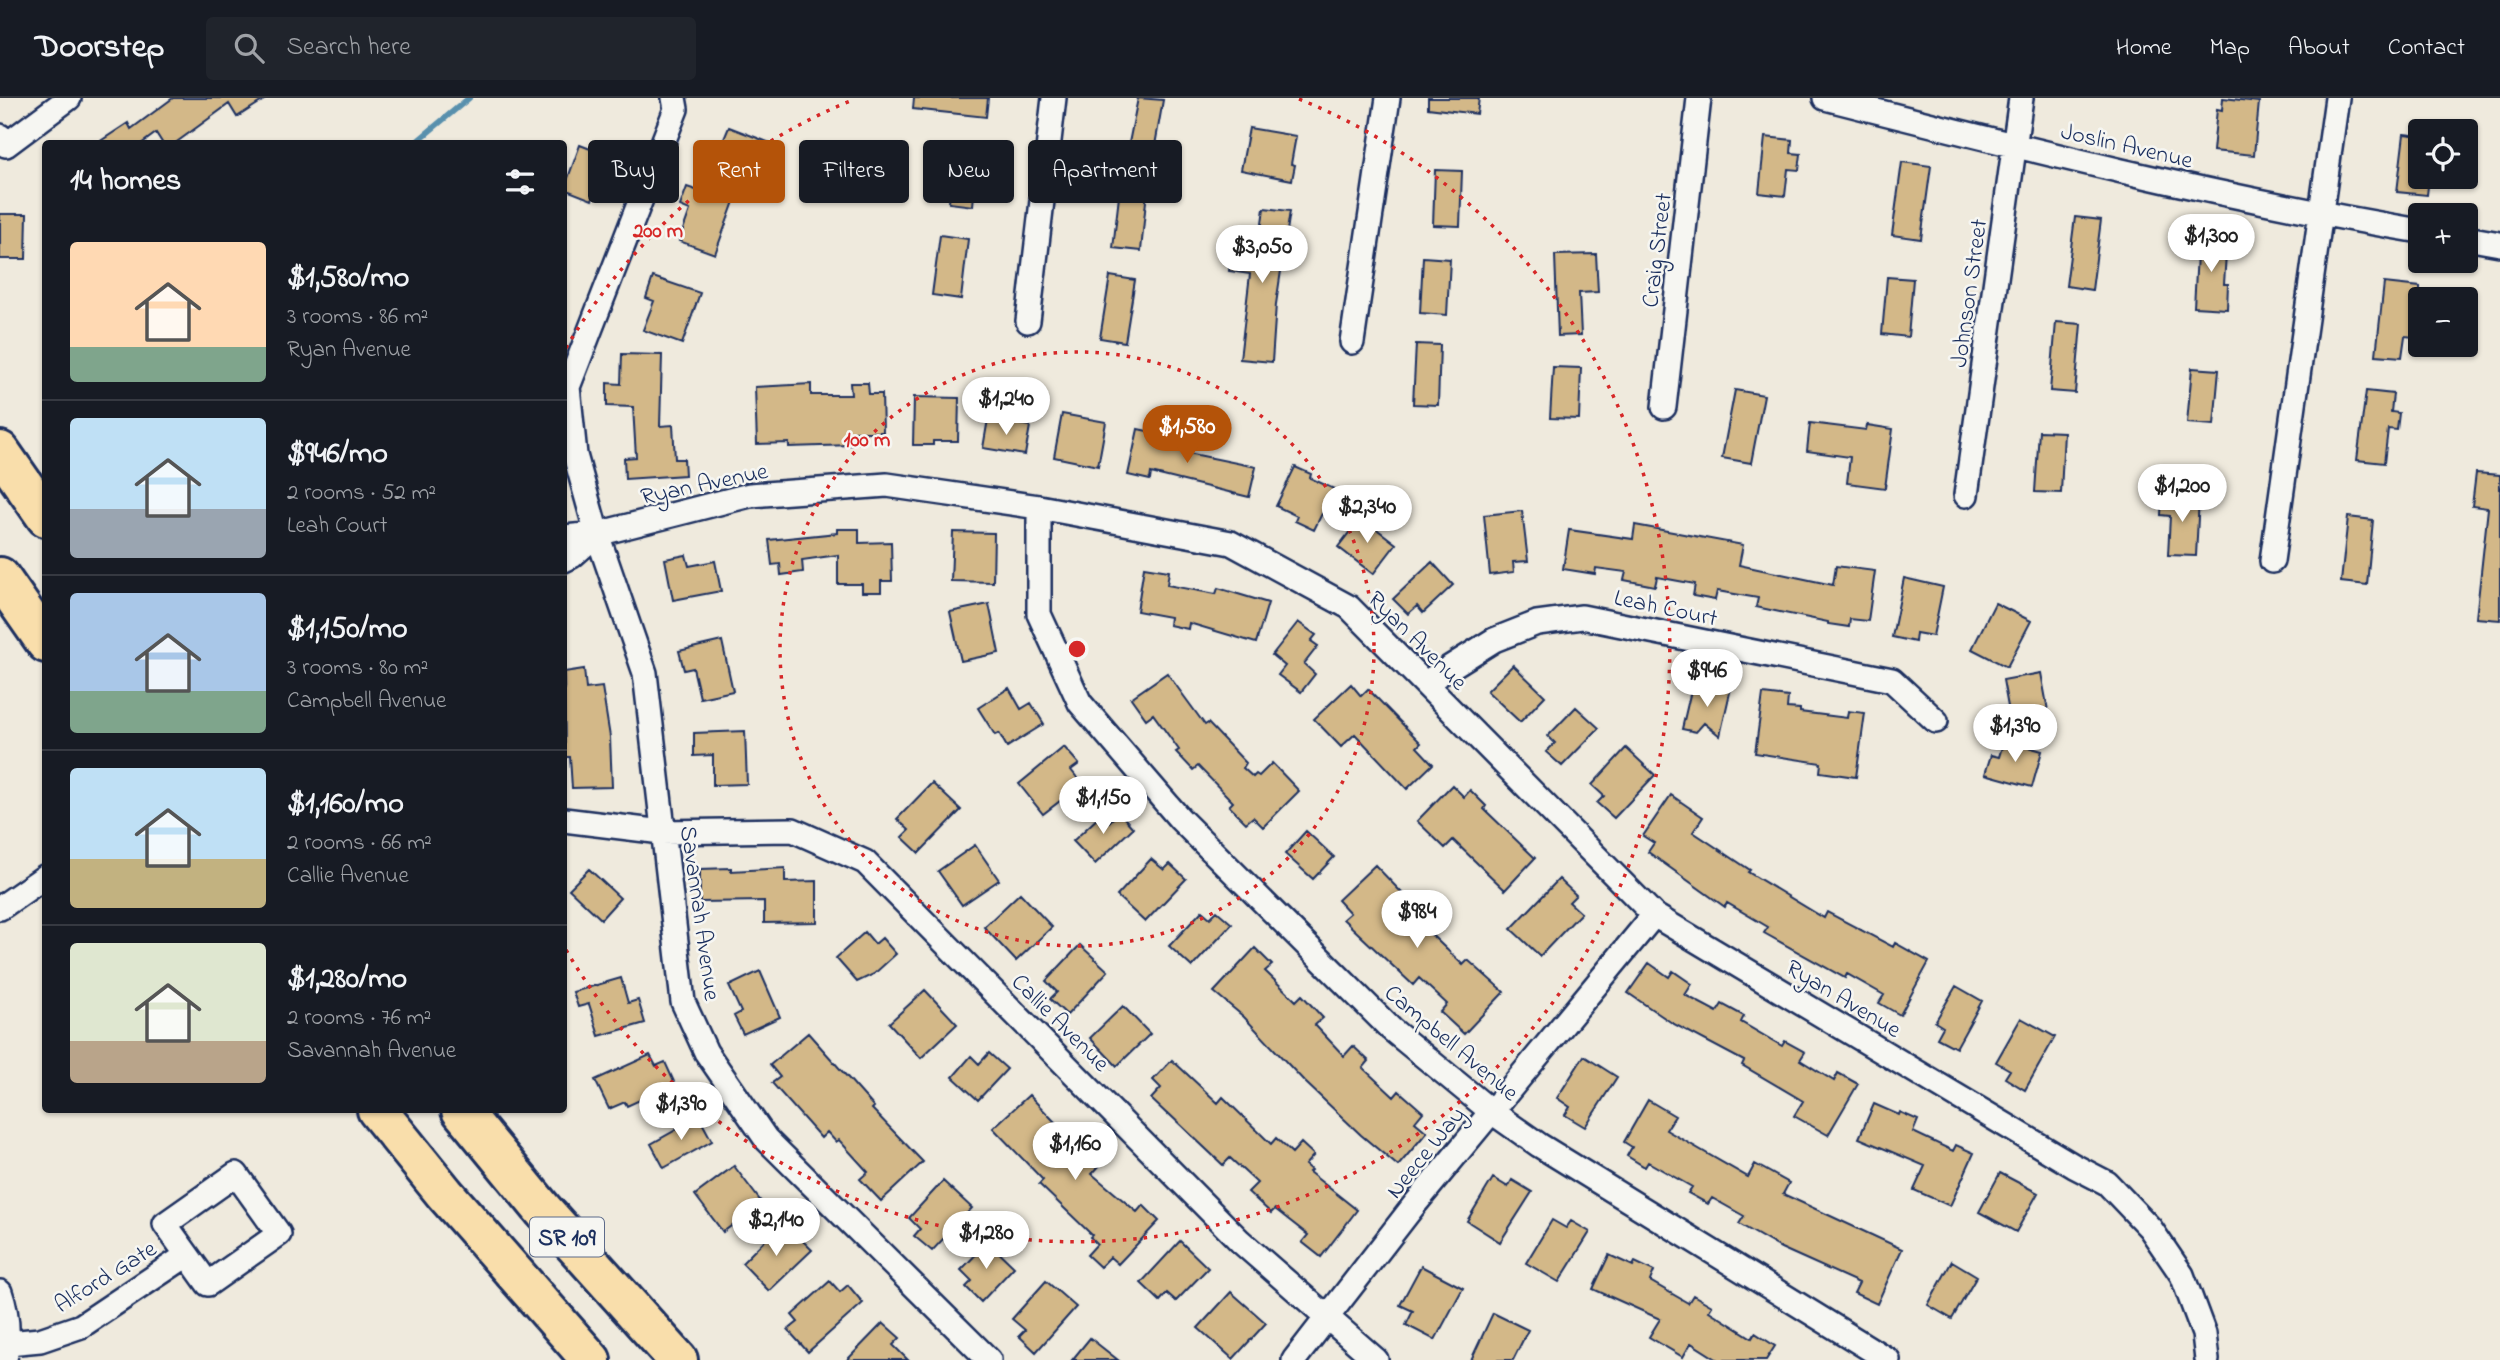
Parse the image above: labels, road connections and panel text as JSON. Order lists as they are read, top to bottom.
{
  "streets": {
    "highway": ["SR 109"],
    "street": [
      "Joslin Avenue",
      "Craig Street",
      "Johnson Street",
      "Ryan Avenue",
      "Leah Court",
      "Savannah Avenue",
      "Callie Avenue",
      "Campbell Avenue",
      "Neece Way",
      "Alford Gate"
    ]
  },
  "crossings": [
    ["Joslin Avenue", "Johnson Street"],
    ["Ryan Avenue", "Leah Court"],
    ["Ryan Avenue", "Savannah Avenue"],
    ["Ryan Avenue", "Campbell Avenue"],
    ["Ryan Avenue", "Neece Way"],
    ["Savannah Avenue", "Callie Avenue"],
    ["Callie Avenue", "Neece Way"],
    ["Campbell Avenue", "Neece Way"]
  ],
  "page": {
    "header": "Doorstep",
    "search": "Search here",
    "nav": [
      "Home",
      "Map",
      "About",
      "Contact"
    ],
    "map_buttons": ["+", "−"],
    "chip": [
      "Buy",
      "Rent",
      "Filters",
      "New",
      "Apartment"
    ],
    "heading": "14 homes",
    "price": [
      "$1,300",
      "$3,050",
      "$1,240",
      "$1,580",
      "$1,200",
      "$2,340",
      "$946",
      "$1,390",
      "$1,150",
      "$984",
      "$1,390",
      "$1,160",
      "$2,140",
      "$1,280"
    ],
    "list": [
      {
        "name": "$1,580/mo",
        "note": "3 rooms · 86 m² · Ryan Avenue"
      },
      {
        "name": "$946/mo",
        "note": "2 rooms · 52 m² · Leah Court"
      },
      {
        "name": "$1,150/mo",
        "note": "3 rooms · 80 m² · Campbell Avenue"
      },
      {
        "name": "$1,160/mo",
        "note": "2 rooms · 66 m² · Callie Avenue"
      },
      {
        "name": "$1,280/mo",
        "note": "2 rooms · 76 m² · Savannah Avenue"
      }
    ]
  },
  "rings": ["200 m", "100 m"]
}
